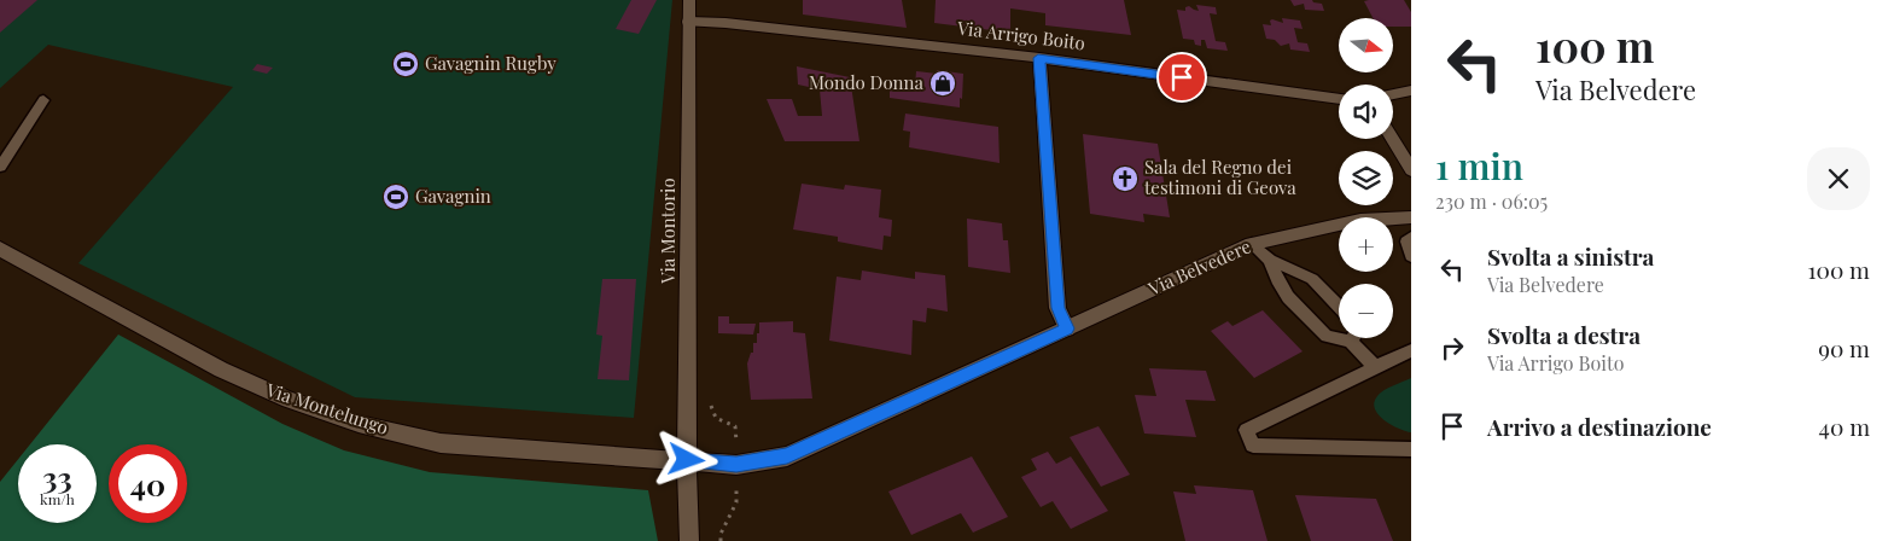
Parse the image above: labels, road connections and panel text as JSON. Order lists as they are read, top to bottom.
{
  "streets": {
    "street": [
      "Via Arrigo Boito",
      "Via Montorio",
      "Via Belvedere",
      "Via Montelungo"
    ]
  },
  "crossings": [
    ["Via Arrigo Boito", "Via Montorio"],
    ["Via Montorio", "Via Belvedere"],
    ["Via Montorio", "Via Montelungo"],
    ["Via Belvedere", "Via Montelungo"]
  ],
  "places": {
    "sports": ["Gavagnin Rugby", "Gavagnin"],
    "shop": ["Mondo Donna"],
    "church": ["Sala del Regno dei testimoni di Geova"]
  },
  "north": "right",
  "page": {
    "turn": ["100 m", "Via Belvedere"],
    "map_buttons": ["+", "−"],
    "heading": ["1 min", "230 m · 06:05"],
    "list": [
      {
        "name": "Svolta a sinistra",
        "note": "Via Belvedere",
        "value": "100 m"
      },
      {
        "name": "Svolta a destra",
        "note": "Via Arrigo Boito",
        "value": "90 m"
      },
      {
        "name": "Arrivo a destinazione",
        "value": "40 m"
      }
    ],
    "speed": "33 km/h",
    "limit": "40"
  }
}
